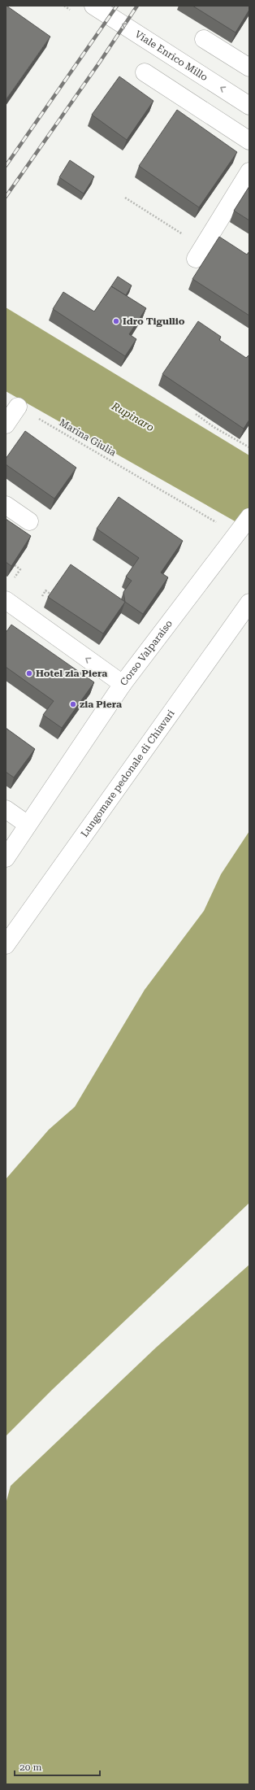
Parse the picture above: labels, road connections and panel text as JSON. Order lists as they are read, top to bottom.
{
  "streets": {
    "street": ["Viale Enrico Millo", "Corso Valparaiso", "Lungomare pedonale di Chiavari"],
    "path": ["Marina Giulia"]
  },
  "crossings": [
    ["Marina Giulia", "Corso Valparaiso"]
  ],
  "water": ["Rupinaro"],
  "places": ["Idro Tigullio", "Hotel zia Piera", "zia Piera"],
  "scale_bar": "20 m"
}
